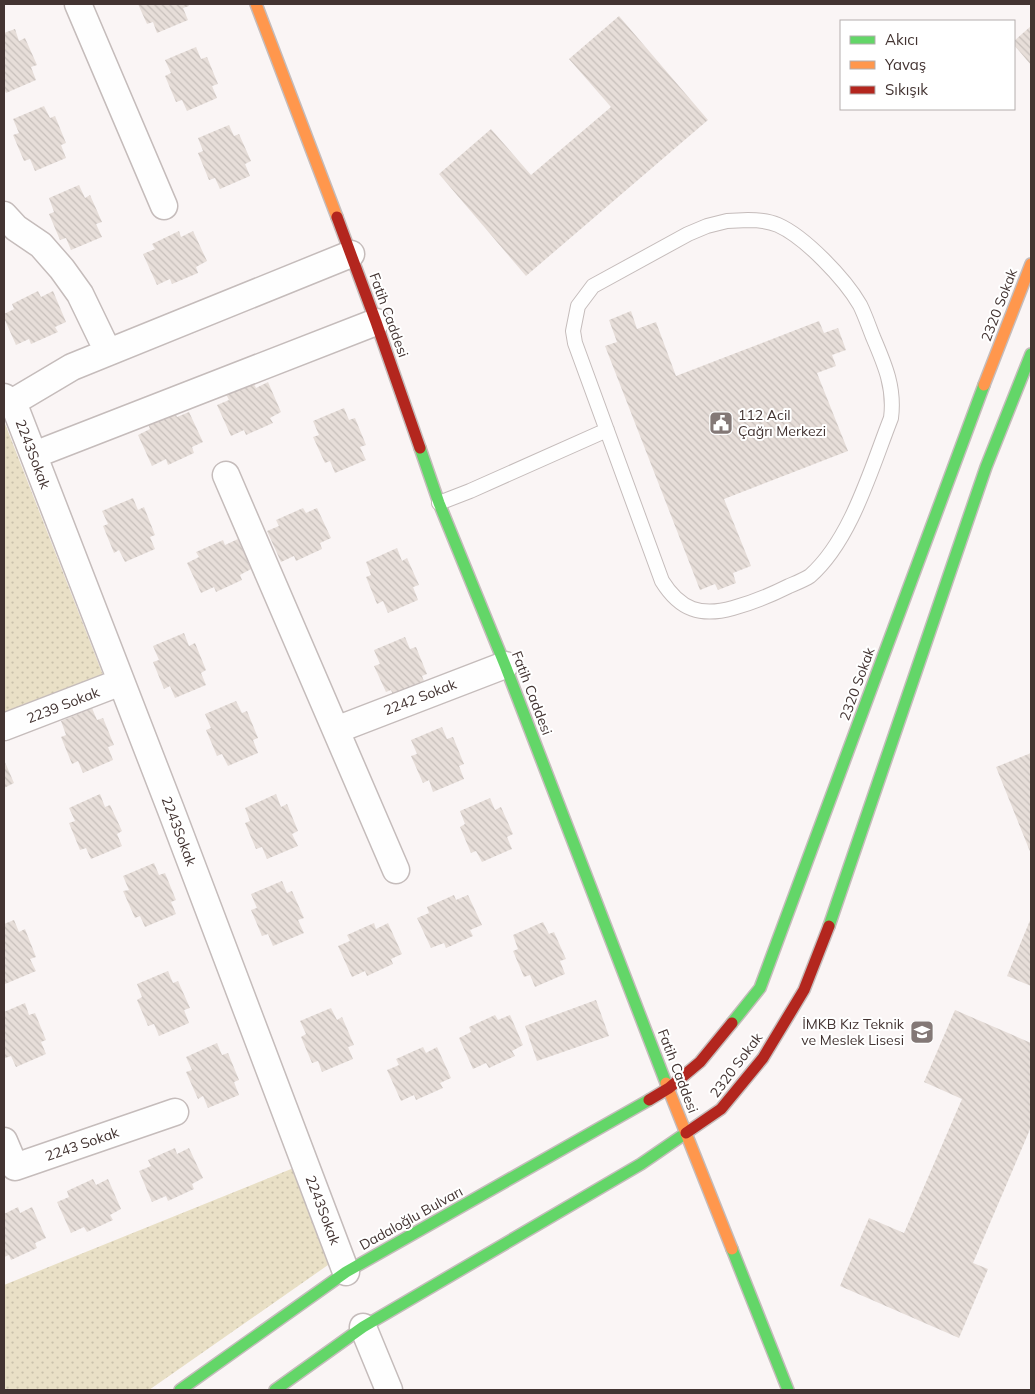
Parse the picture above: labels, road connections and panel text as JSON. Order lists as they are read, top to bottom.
{
  "streets": {
    "street": [
      "2320 Sokak",
      "Fatih Caddesi",
      "2243Sokak",
      "2242 Sokak",
      "2239 Sokak",
      "2243 Sokak",
      "Dadaloğlu Bulvarı"
    ]
  },
  "crossings": [
    ["2320 Sokak", "Fatih Caddesi"],
    ["2320 Sokak", "Dadaloğlu Bulvarı"],
    ["Fatih Caddesi", "2242 Sokak"],
    ["Fatih Caddesi", "Dadaloğlu Bulvarı"],
    ["2243Sokak", "2239 Sokak"],
    ["2243Sokak", "Dadaloğlu Bulvarı"]
  ],
  "places": {
    "public building": ["112 Acil Çağrı Merkezi"],
    "school or university": ["İMKB Kız Teknik ve Meslek Lisesi"]
  },
  "legend": ["Akıcı", "Yavaş", "Sıkışık"]
}
